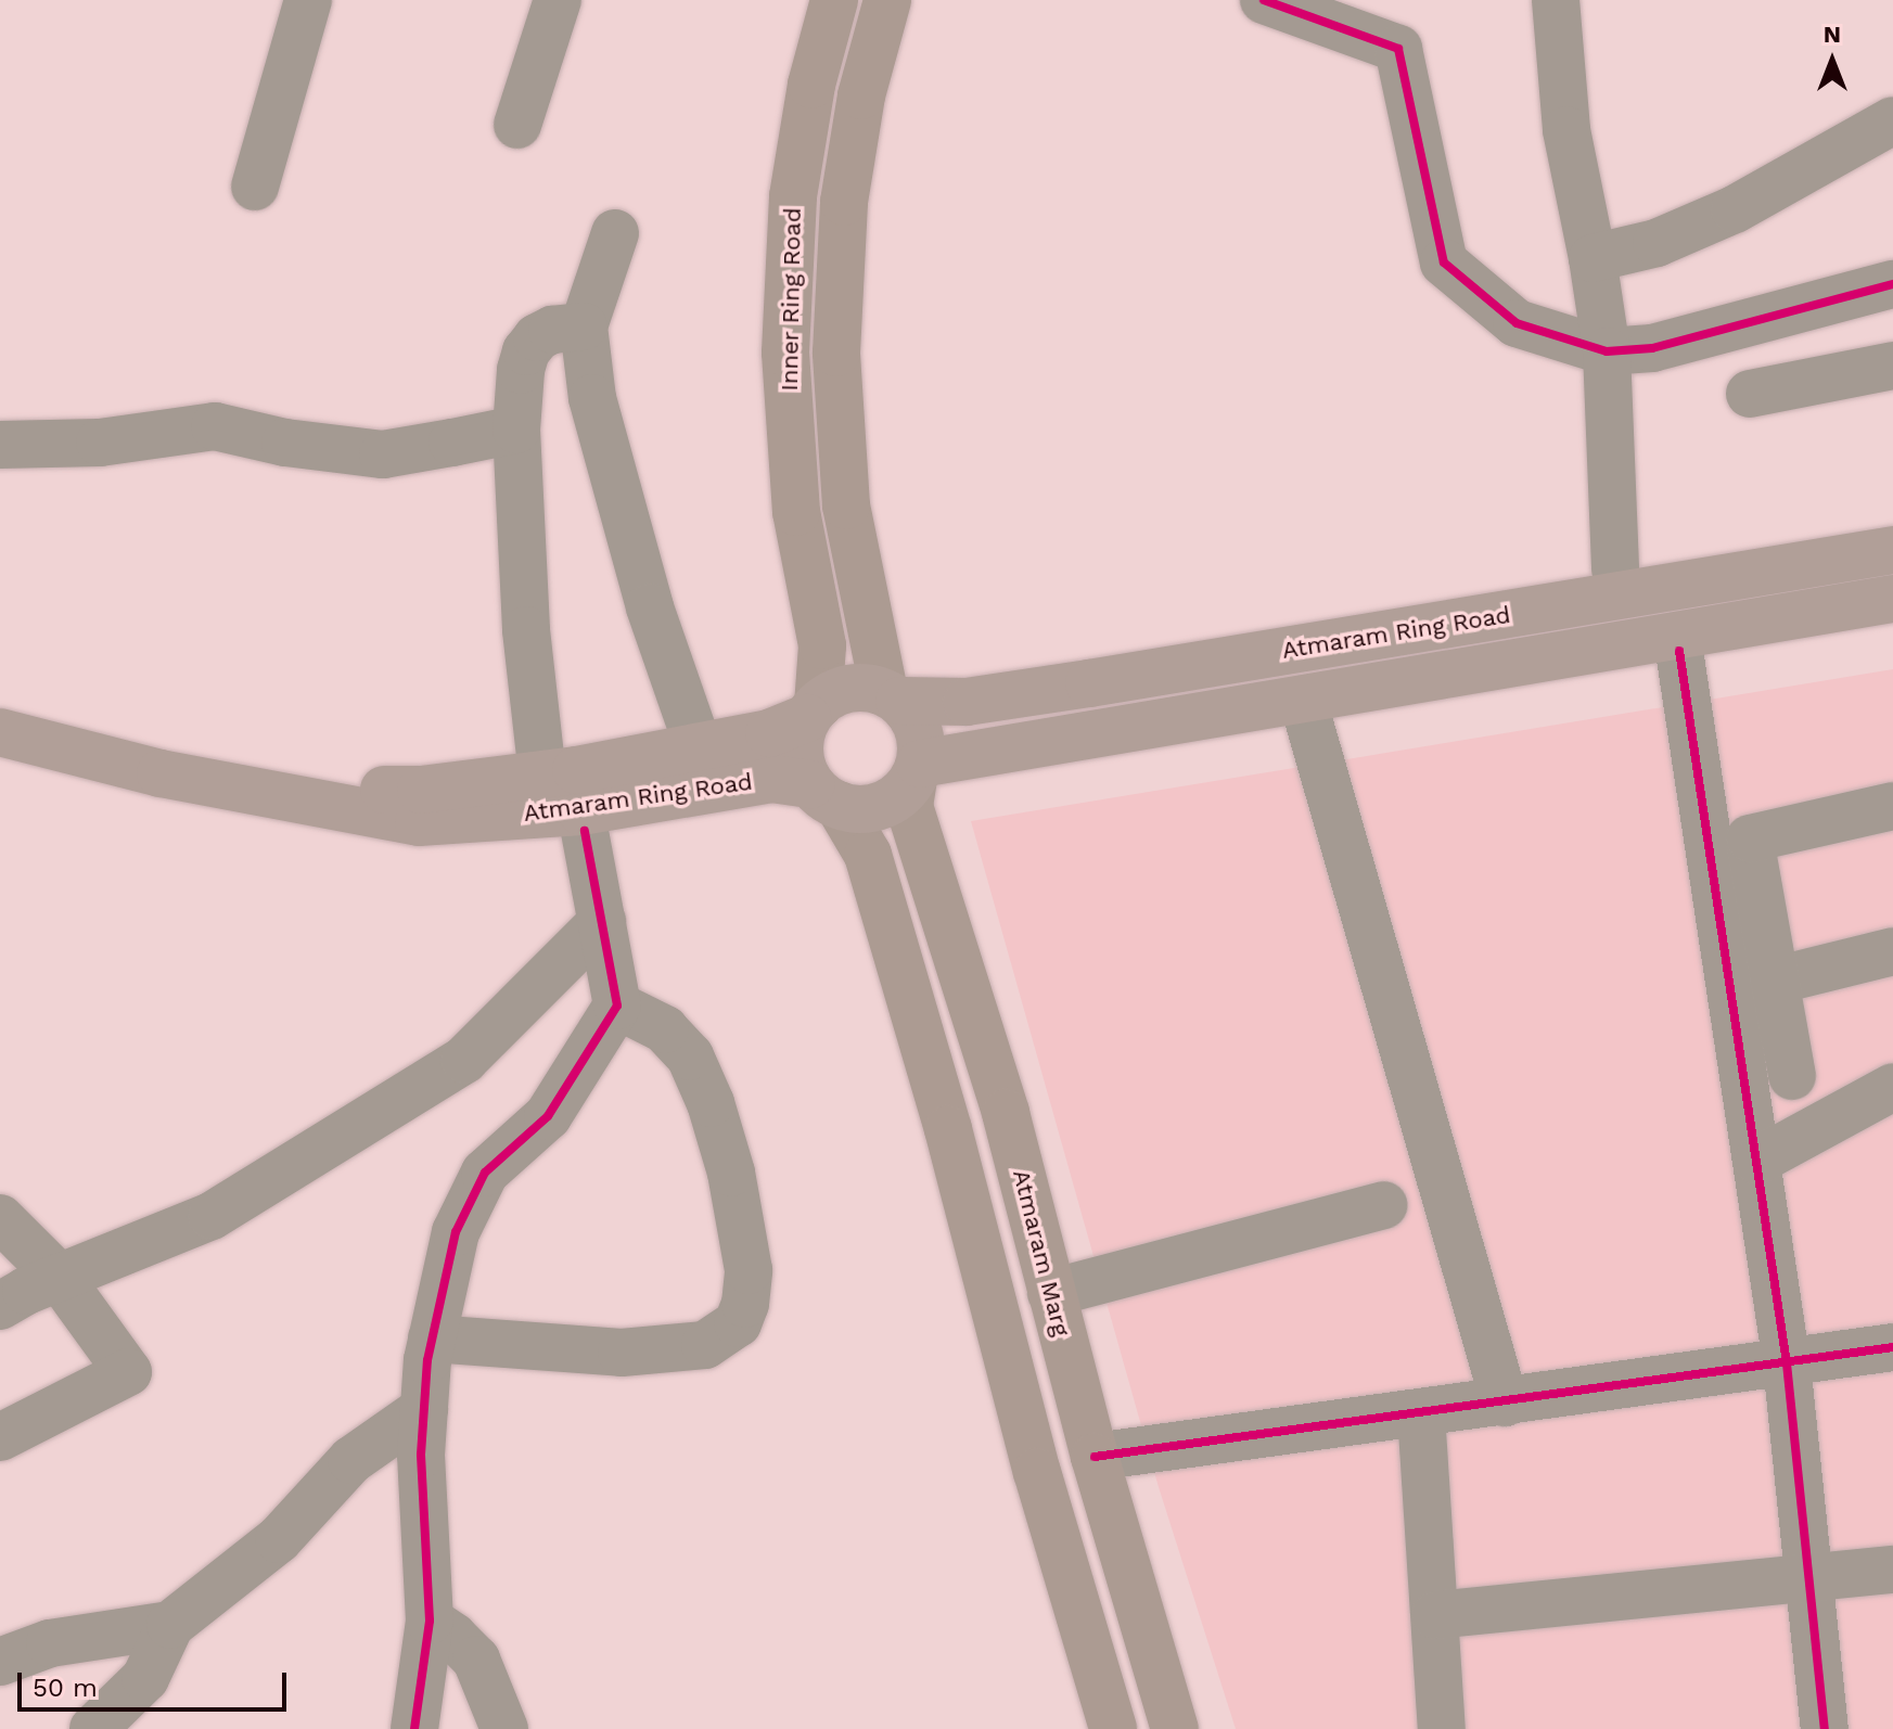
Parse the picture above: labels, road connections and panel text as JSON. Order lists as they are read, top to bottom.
{
  "streets": {
    "highway": ["Atmaram Ring Road"],
    "main road": ["Inner Ring Road", "Atmaram Marg"]
  },
  "crossings": [
    ["Inner Ring Road", "Atmaram Ring Road"],
    ["Inner Ring Road", "Atmaram Marg"],
    ["Atmaram Ring Road", "Atmaram Marg"]
  ],
  "scale_bar": "50 m",
  "north": "top"
}
